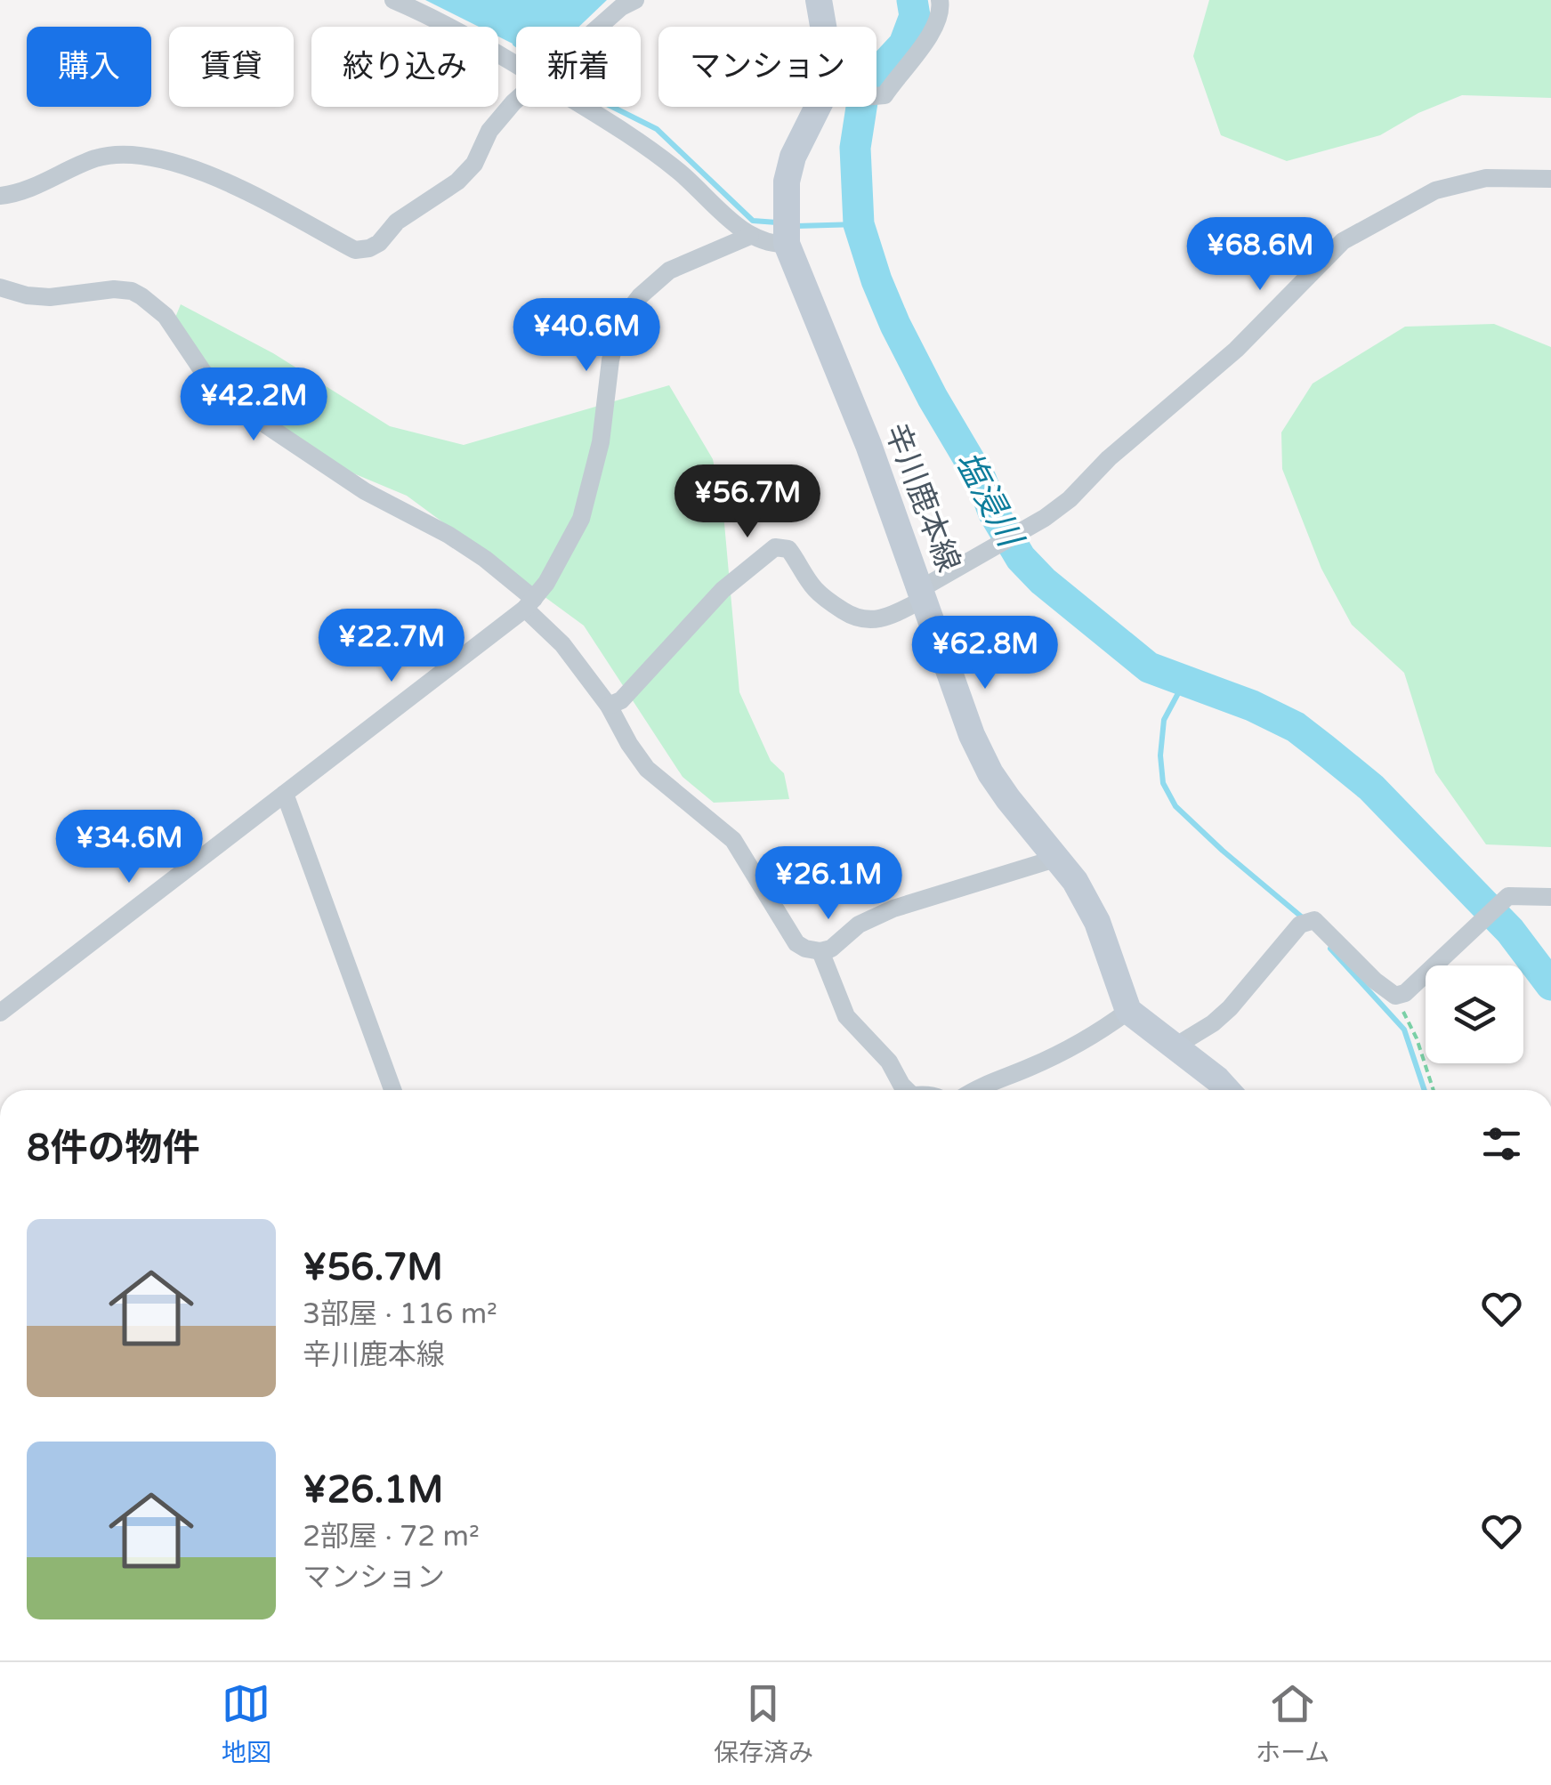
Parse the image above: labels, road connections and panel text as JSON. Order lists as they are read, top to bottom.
{
  "streets": {
    "main road": ["辛川鹿本線"]
  },
  "water": ["塩浸川"],
  "page": {
    "chip": [
      "購入",
      "賃貸",
      "絞り込み",
      "新着",
      "マンション"
    ],
    "price": [
      "¥68.6M",
      "¥40.6M",
      "¥42.2M",
      "¥56.7M",
      "¥22.7M",
      "¥62.8M",
      "¥34.6M",
      "¥26.1M"
    ],
    "heading": "8件の物件",
    "list": [
      {
        "name": "¥56.7M",
        "note": "3部屋 · 116 m² · 辛川鹿本線"
      },
      {
        "name": "¥26.1M",
        "note": "2部屋 · 72 m² · マンション"
      }
    ],
    "tabs": ["地図", "保存済み", "ホーム"]
  }
}
